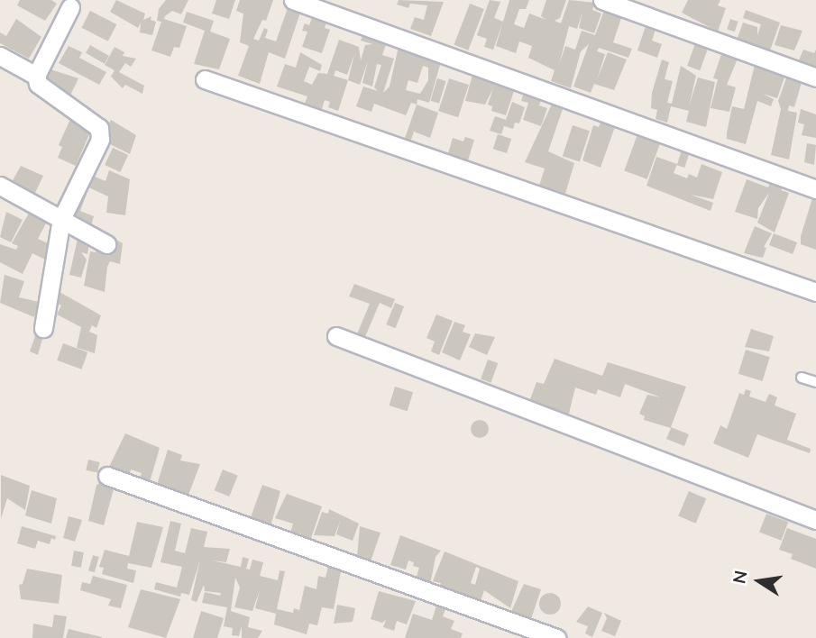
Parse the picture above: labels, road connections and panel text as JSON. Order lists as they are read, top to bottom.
{
  "north": "left"
}
